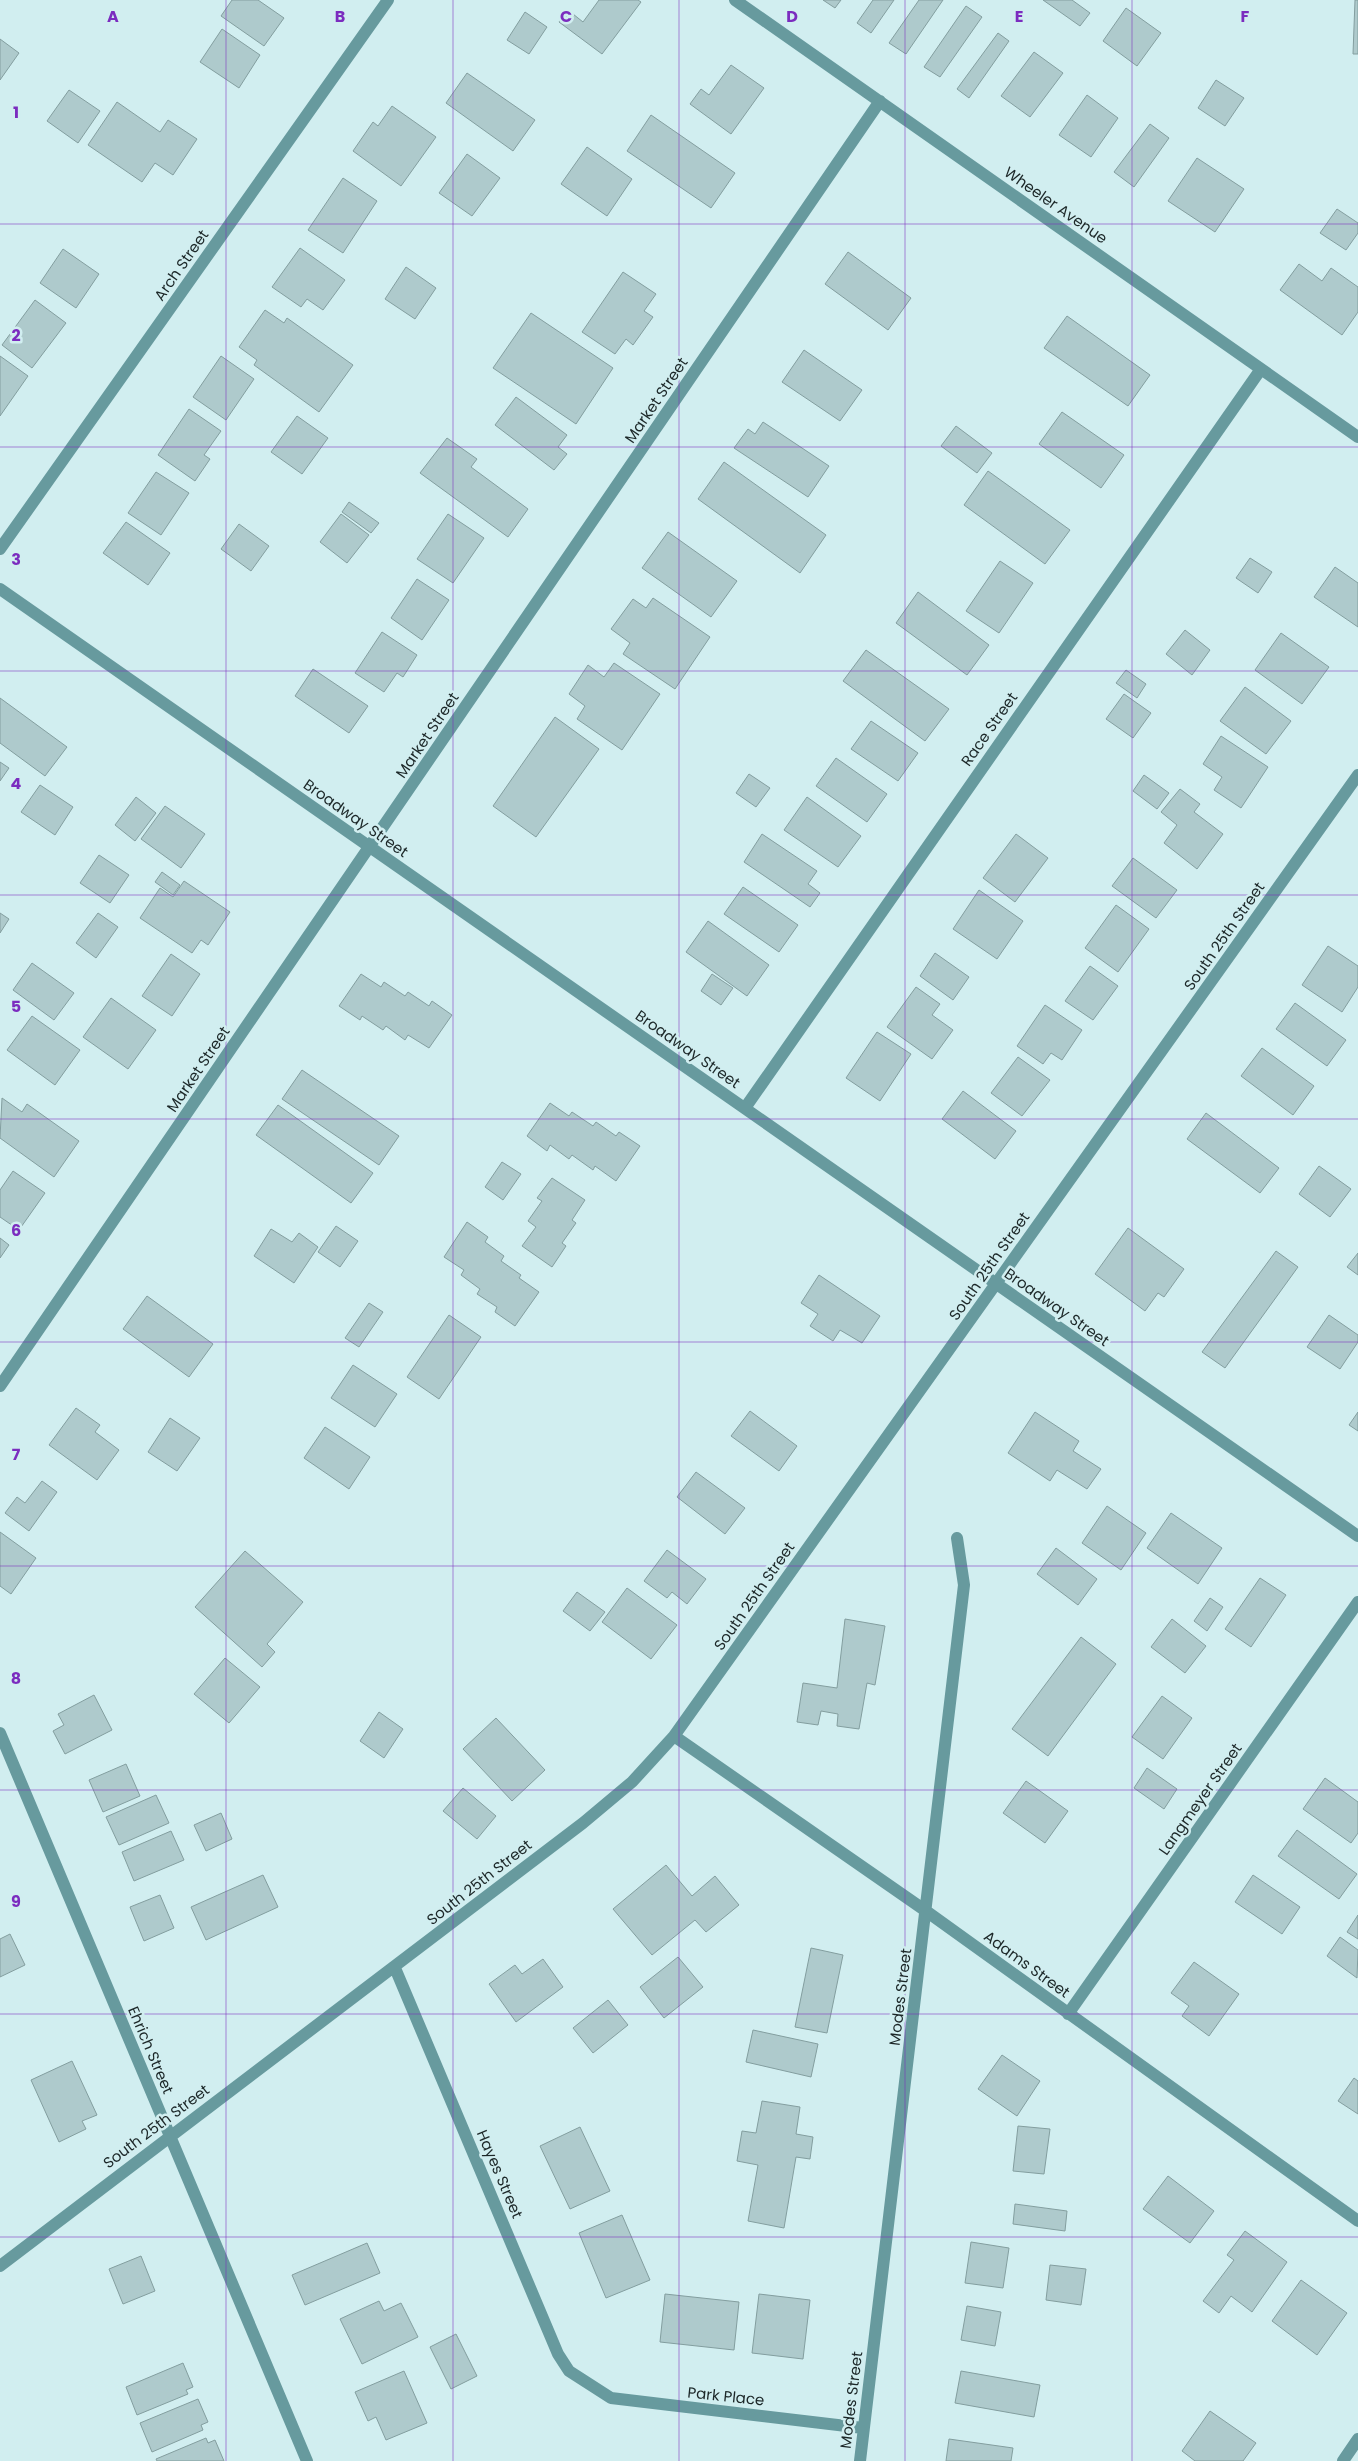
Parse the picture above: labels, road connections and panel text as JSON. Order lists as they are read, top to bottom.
{
  "streets": {
    "street": [
      "Wheeler Avenue",
      "Arch Street",
      "Market Street",
      "Race Street",
      "Broadway Street",
      "South 25th Street",
      "Langmeyer Street",
      "Adams Street",
      "Modes Street",
      "Ehrich Street",
      "Hayes Street",
      "Park Place"
    ]
  },
  "crossings": [
    ["Wheeler Avenue", "Market Street"],
    ["Wheeler Avenue", "Race Street"],
    ["Market Street", "Broadway Street"],
    ["Race Street", "Broadway Street"],
    ["Broadway Street", "South 25th Street"],
    ["South 25th Street", "Adams Street"],
    ["South 25th Street", "Ehrich Street"],
    ["South 25th Street", "Hayes Street"],
    ["Langmeyer Street", "Adams Street"],
    ["Adams Street", "Modes Street"],
    ["Modes Street", "Park Place"],
    ["Hayes Street", "Park Place"]
  ],
  "grid": {
    "columns": [
      "A",
      "B",
      "C",
      "D",
      "E",
      "F"
    ],
    "rows": [
      "1",
      "2",
      "3",
      "4",
      "5",
      "6",
      "7",
      "8",
      "9"
    ]
  }
}
